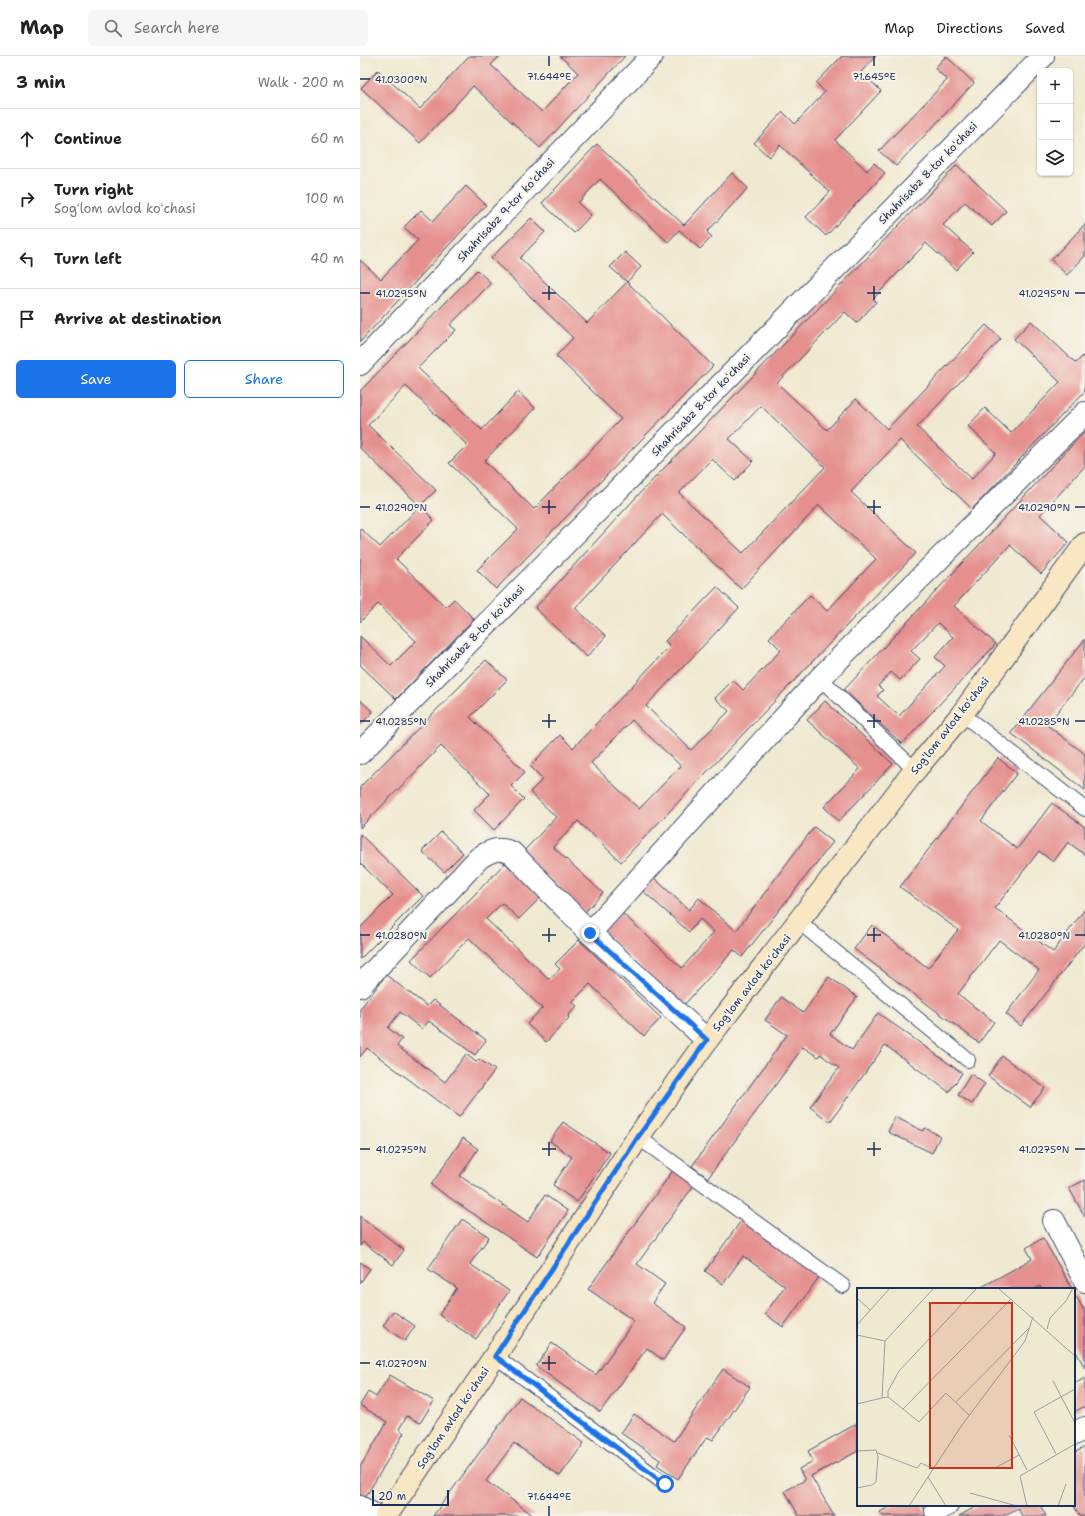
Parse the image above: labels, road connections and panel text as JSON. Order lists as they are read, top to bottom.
{
  "streets": {
    "street": ["Shahrisabz 8-tor koʻchasi", "Shahrisabz 9-tor koʻchasi", "Sogʻlom avlod koʻchasi"]
  },
  "scale_bar": "20 m",
  "page": {
    "header": "Map",
    "search": "Search here",
    "nav": ["Map", "Directions", "Saved"],
    "heading": ["3 min", "Walk · 200 m"],
    "map_buttons": ["+", "−"],
    "list": [
      ["Continue", "60 m"],
      ["Turn right", "Sogʻlom avlod koʻchasi", "100 m"],
      ["Turn left", "40 m"],
      "Arrive at destination"
    ],
    "buttons": ["Save", "Share"],
    "scale": "20 m"
  },
  "coordinates": [
    "71.644°E",
    "71.645°E",
    "41.0300°N",
    "41.0295°N",
    "41.0290°N",
    "41.0285°N",
    "41.0280°N",
    "41.0275°N",
    "41.0270°N"
  ]
}
